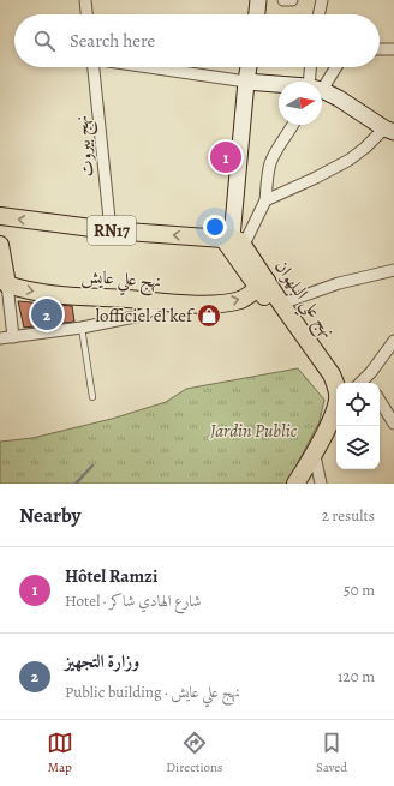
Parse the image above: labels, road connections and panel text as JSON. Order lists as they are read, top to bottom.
{
  "streets": {
    "main road": ["RN17", "نهج علي عايش", "نهج علي البلهوان"],
    "street": ["نهج بيروت"]
  },
  "crossings": [
    ["نهج بيروت", "RN17"],
    ["RN17", "نهج علي البلهوان"],
    ["نهج علي عايش", "نهج علي البلهوان"]
  ],
  "parks": ["Jardin Public"],
  "places": {
    "shop": ["lofficiel el kef"]
  },
  "north": "right",
  "page": {
    "search": "Search here",
    "pins": ["1", "2"],
    "heading": ["Nearby", "2 results"],
    "list": [
      {
        "mark": "1",
        "name": "Hôtel Ramzi",
        "note": "Hotel · شارع الهادي شاكر",
        "value": "50 m"
      },
      {
        "mark": "2",
        "name": "وزارة التجهيز",
        "note": "Public building · نهج علي عايش",
        "value": "120 m"
      }
    ],
    "nav": ["Map", "Directions", "Saved"]
  }
}
